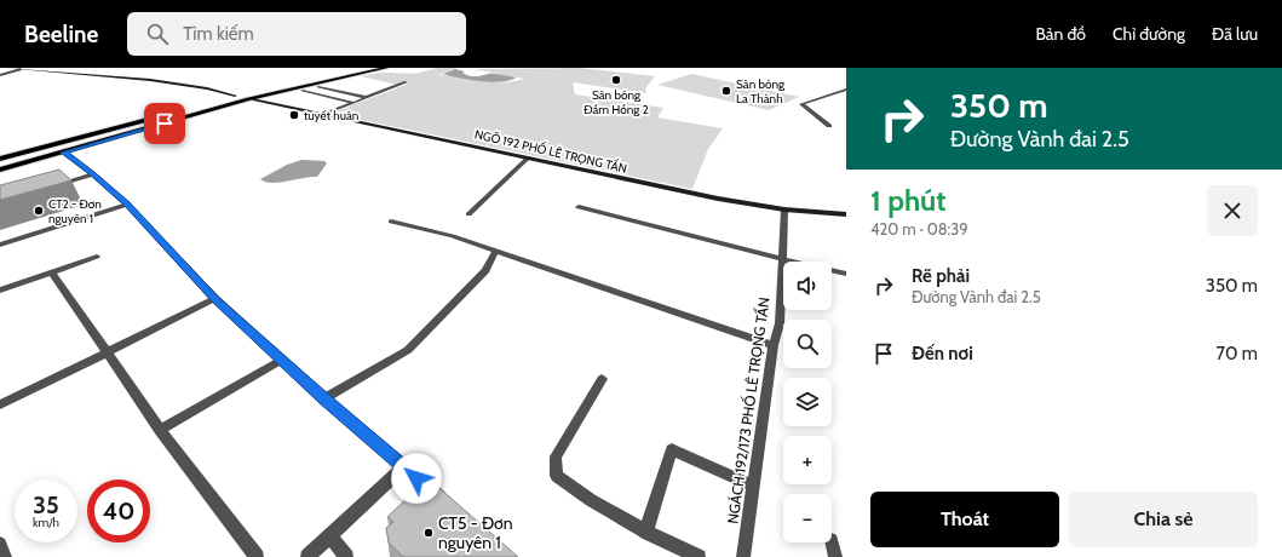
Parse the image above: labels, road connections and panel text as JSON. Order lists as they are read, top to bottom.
{
  "streets": {
    "street": ["NGÕ 192 PHỐ LÊ TRỌNG TẤN", "NGÁCH 192/173 PHỐ LÊ TRỌNG TẤN"]
  },
  "crossings": [
    ["NGÕ 192 PHỐ LÊ TRỌNG TẤN", "NGÁCH 192/173 PHỐ LÊ TRỌNG TẤN"]
  ],
  "places": [
    "Sân bóng Đầm Hồng 2",
    "Sân bóng La Thành",
    "tuyết huân",
    "CT2 - Đơn nguyên 1",
    "CT5 - Đơn nguyên 1"
  ],
  "page": {
    "header": "Beeline",
    "search": "Tìm kiếm",
    "nav": ["Bản đồ", "Chỉ đường", "Đã lưu"],
    "turn": ["350 m", "Đường Vành đai 2.5"],
    "heading": ["1 phút", "420 m · 08:39"],
    "list": [
      {
        "name": "Rẽ phải",
        "note": "Đường Vành đai 2.5",
        "value": "350 m"
      },
      {
        "name": "Đến nơi",
        "value": "70 m"
      }
    ],
    "map_buttons": ["+", "−"],
    "speed": "35 km/h",
    "limit": "40",
    "buttons": ["Thoát", "Chia sẻ"]
  }
}
